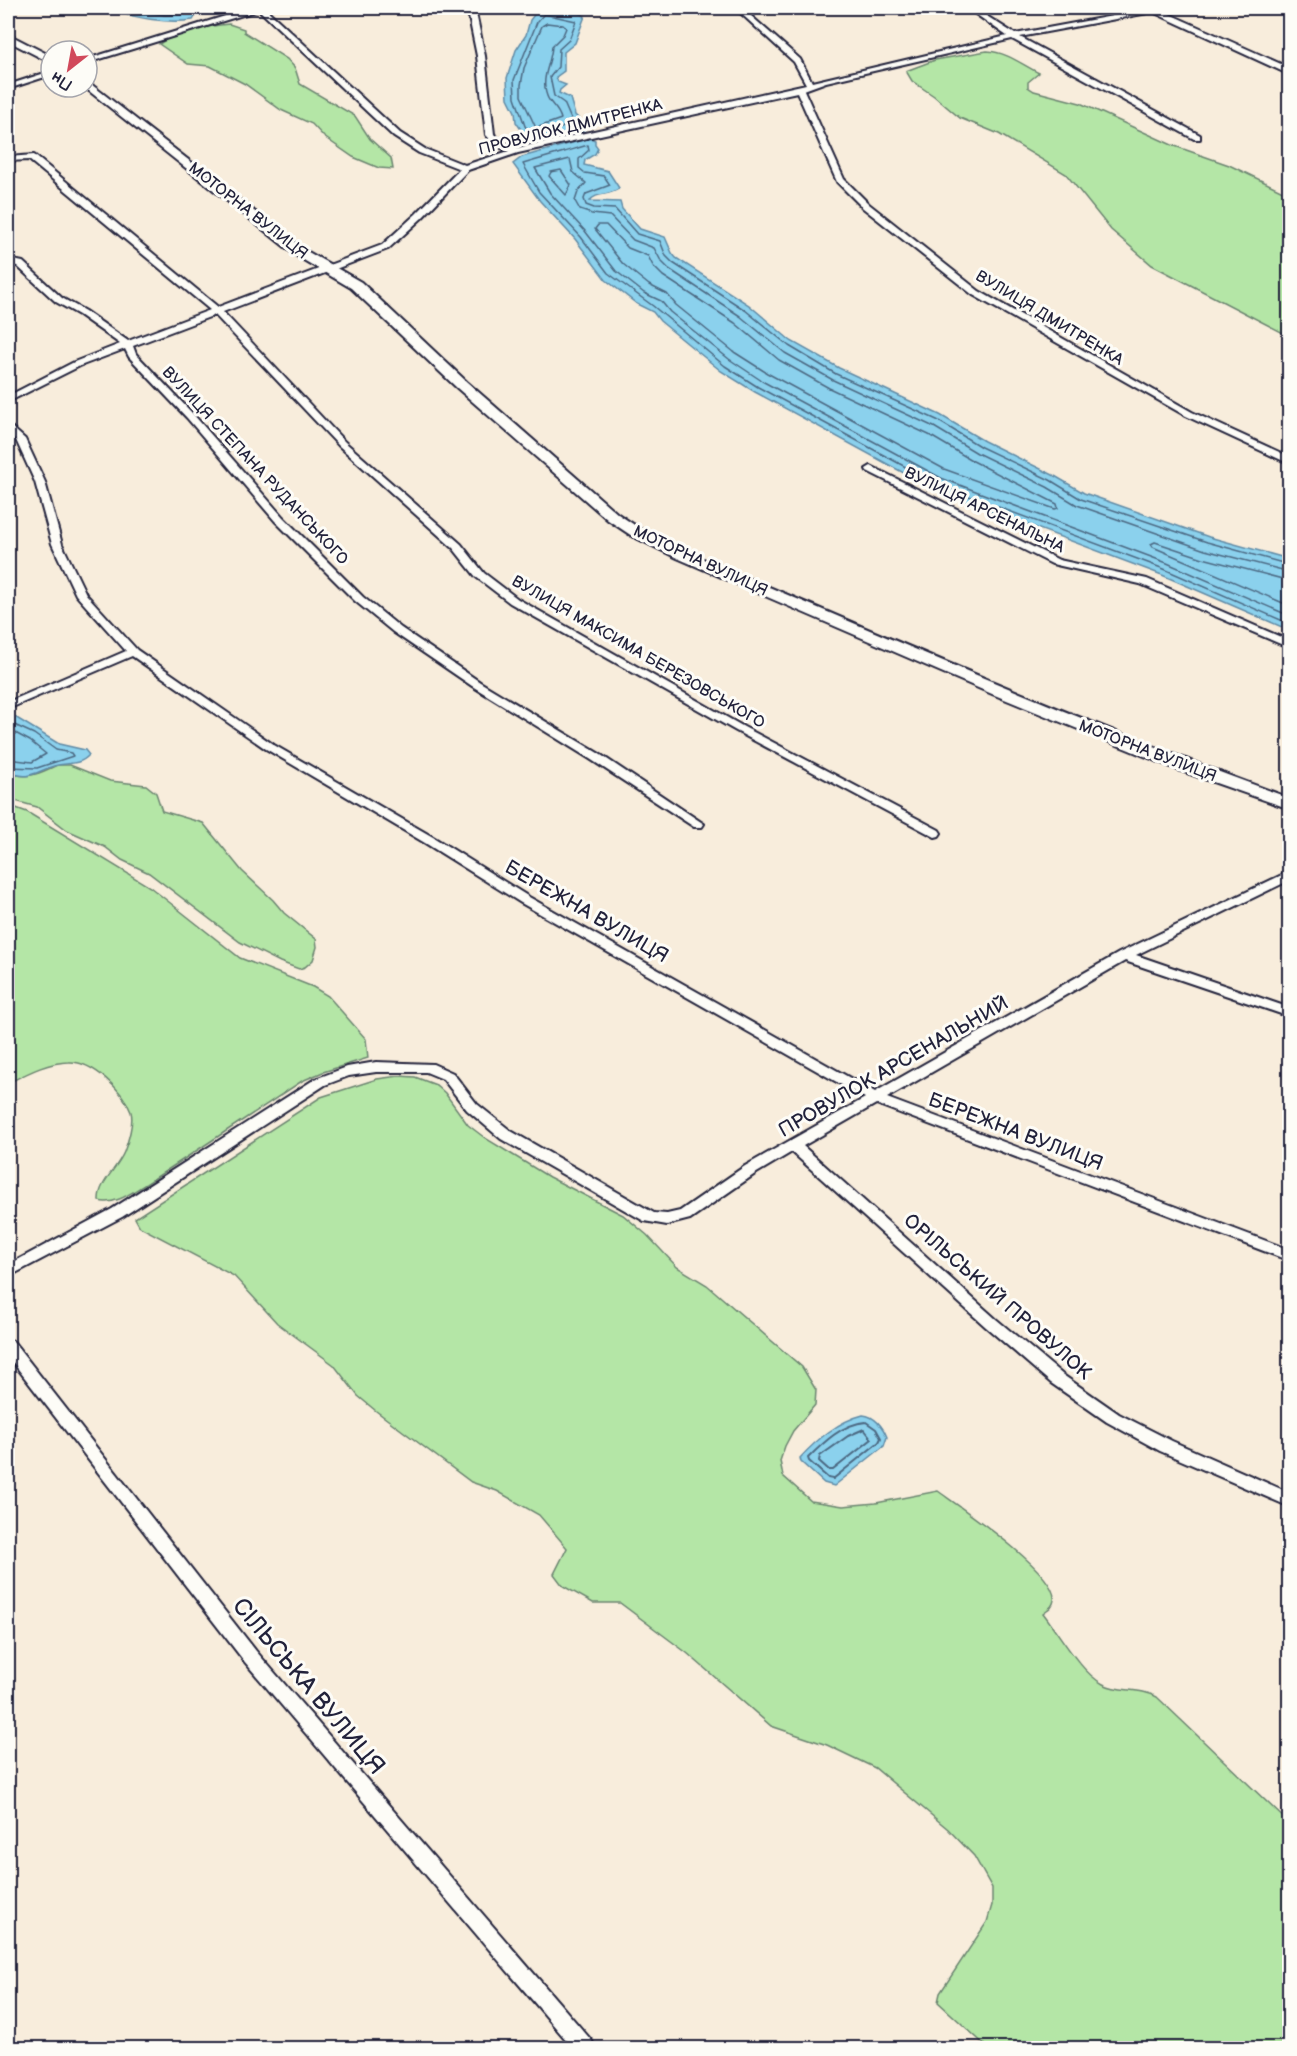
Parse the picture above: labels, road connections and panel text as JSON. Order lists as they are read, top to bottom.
{
  "streets": {
    "street": [
      "ПРОВУЛОК ДМИТРЕНКА",
      "МОТОРНА ВУЛИЦЯ",
      "ВУЛИЦЯ ДМИТРЕНКА",
      "ВУЛИЦЯ СТЕПАНА РУДАНСЬКОГО",
      "ВУЛИЦЯ АРСЕНАЛЬНА",
      "ВУЛИЦЯ МАКСИМА БЕРЕЗОВСЬКОГО",
      "БЕРЕЖНА ВУЛИЦЯ",
      "ПРОВУЛОК АРСЕНАЛЬНИЙ",
      "ОРІЛЬСЬКИЙ ПРОВУЛОК",
      "СІЛЬСЬКА ВУЛИЦЯ"
    ]
  },
  "crossings": [
    ["ПРОВУЛОК ДМИТРЕНКА", "МОТОРНА ВУЛИЦЯ"],
    ["ПРОВУЛОК ДМИТРЕНКА", "ВУЛИЦЯ ДМИТРЕНКА"],
    ["ПРОВУЛОК ДМИТРЕНКА", "ВУЛИЦЯ СТЕПАНА РУДАНСЬКОГО"],
    ["ПРОВУЛОК ДМИТРЕНКА", "ВУЛИЦЯ МАКСИМА БЕРЕЗОВСЬКОГО"],
    ["БЕРЕЖНА ВУЛИЦЯ", "ПРОВУЛОК АРСЕНАЛЬНИЙ"],
    ["ПРОВУЛОК АРСЕНАЛЬНИЙ", "ОРІЛЬСЬКИЙ ПРОВУЛОК"]
  ],
  "north": "bottom left"
}
